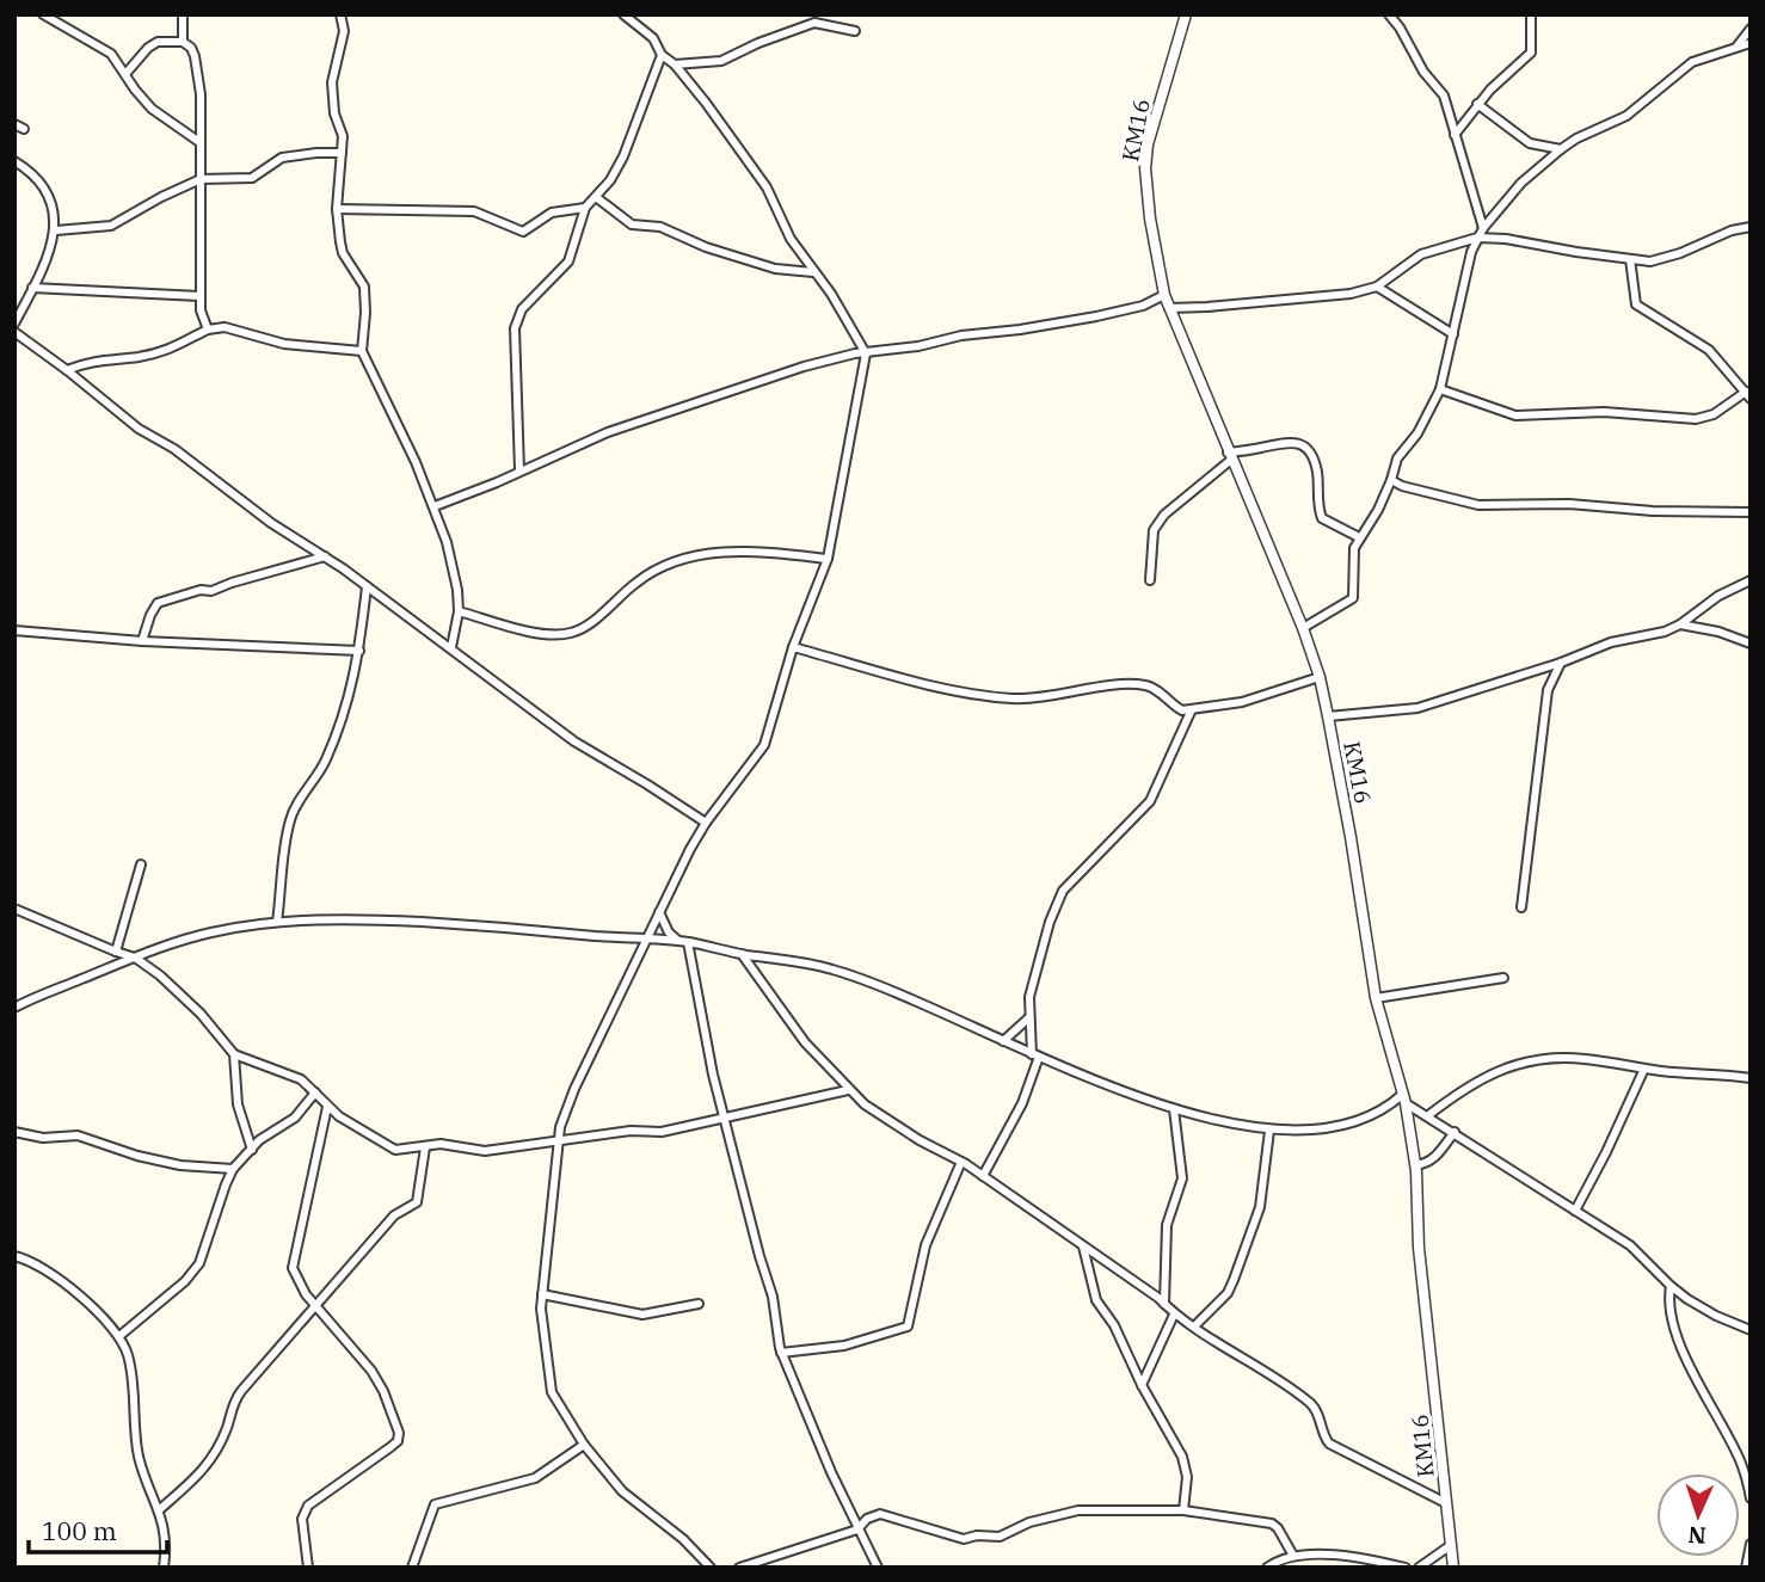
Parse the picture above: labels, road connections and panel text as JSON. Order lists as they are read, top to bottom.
{
  "streets": {
    "street": ["KM16"]
  },
  "scale_bar": "100 m",
  "north": "bottom"
}
